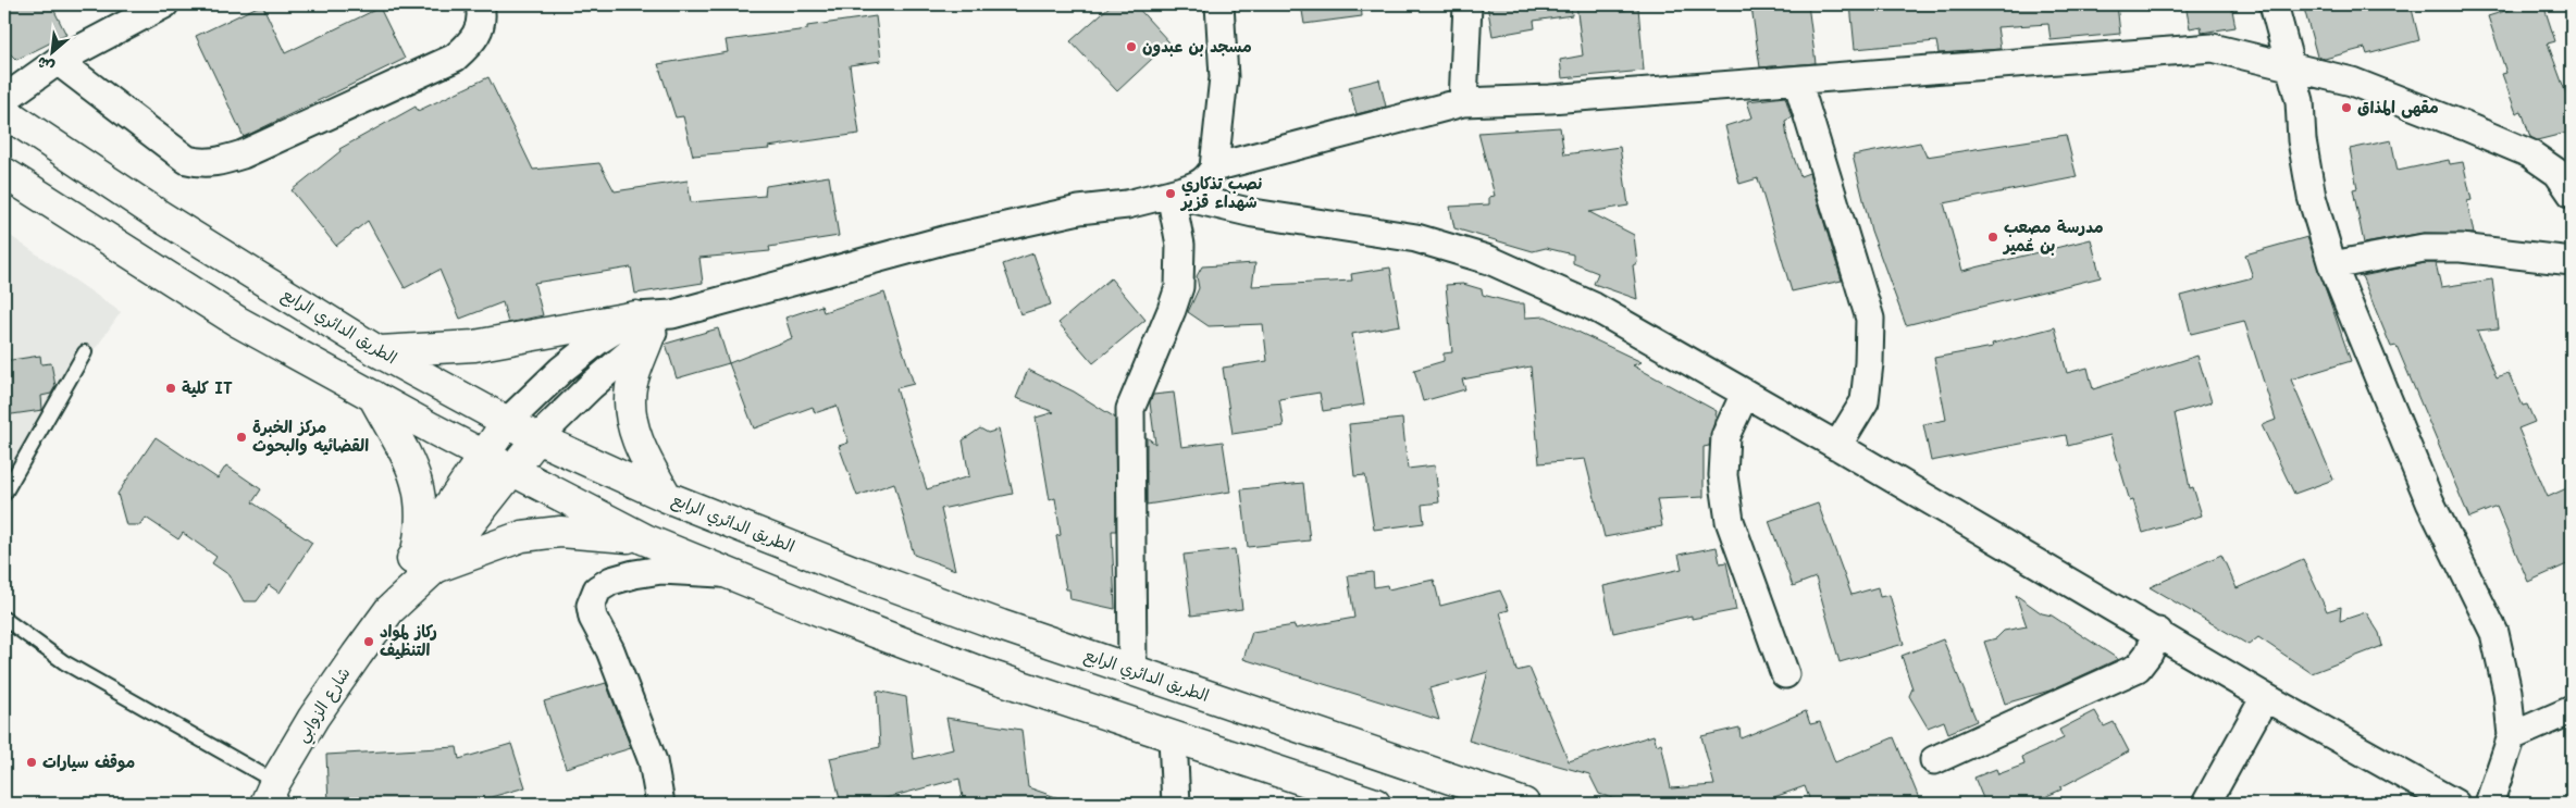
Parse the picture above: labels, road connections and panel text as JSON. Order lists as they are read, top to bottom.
{
  "streets": {
    "main road": ["الطريق الدائري الرابع", "شارع الزوابي"]
  },
  "places": [
    "مسجد بن عبدون",
    "مقهى المذاق",
    "نصب تذكاري شهداء قزير",
    "مدرسة مصعب بن عُمير",
    "كلية IT",
    "مركز الخبرة القضائيه والبحوث",
    "ركاز لمواد التنظيف",
    "موقف سيارات"
  ],
  "north": "bottom left"
}
